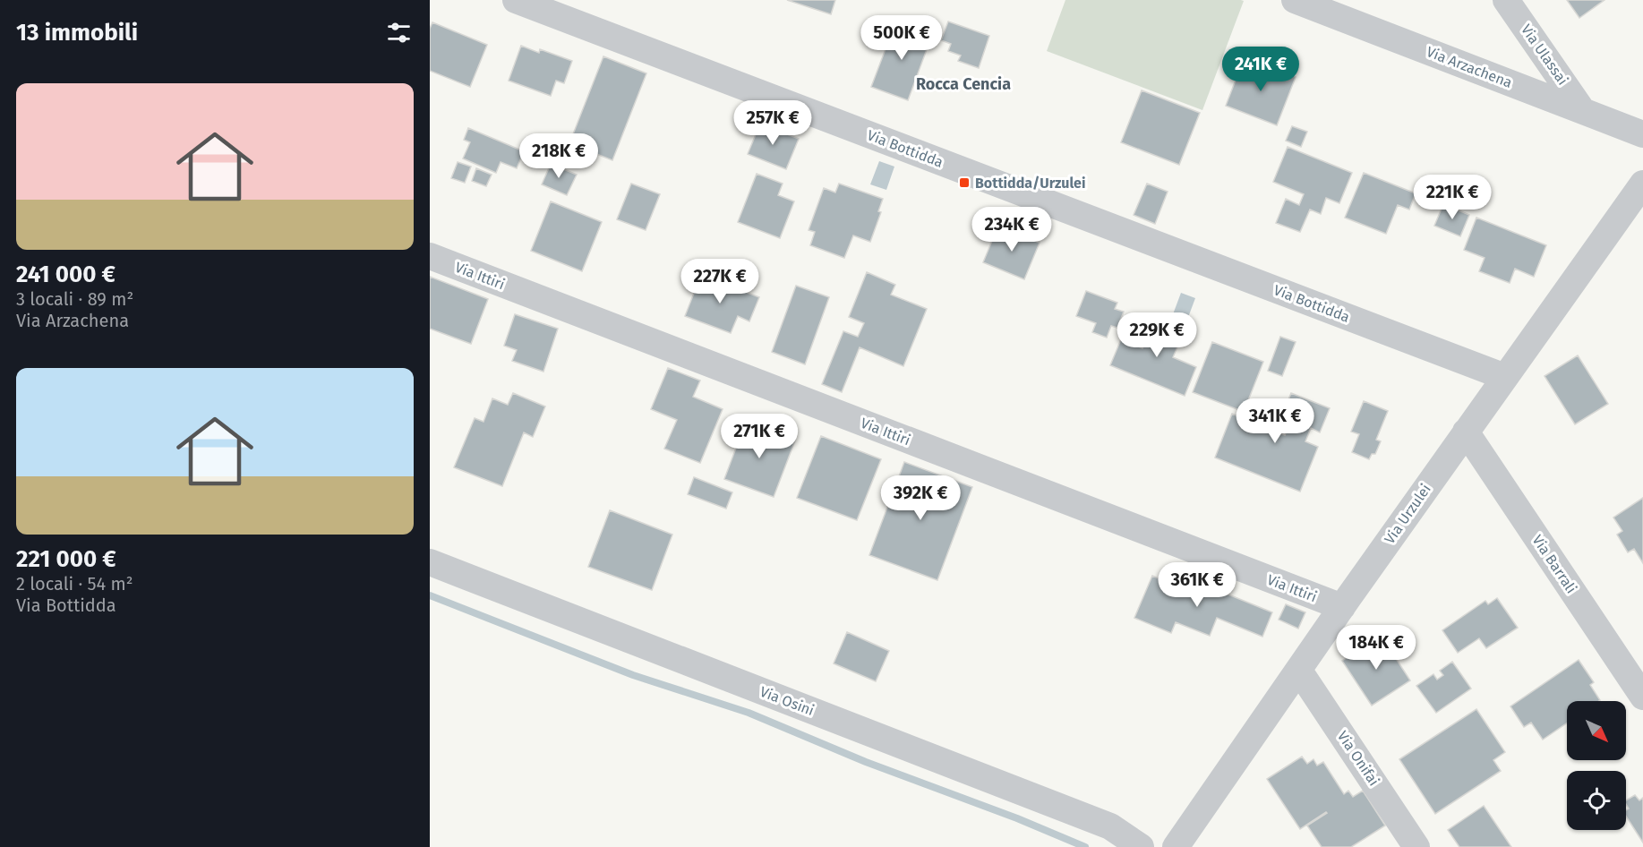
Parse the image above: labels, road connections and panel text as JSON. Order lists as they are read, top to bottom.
{
  "streets": {
    "street": [
      "Via Ulassai",
      "Via Arzachena",
      "Via Bottidda",
      "Via Ittiri",
      "Via Urzulei",
      "Via Barrali",
      "Via Osini",
      "Via Onifai"
    ]
  },
  "crossings": [
    ["Via Ulassai", "Via Arzachena"],
    ["Via Bottidda", "Via Urzulei"],
    ["Via Ittiri", "Via Urzulei"],
    ["Via Urzulei", "Via Barrali"],
    ["Via Urzulei", "Via Onifai"]
  ],
  "districts": ["Rocca Cencia"],
  "places": {
    "transit": ["Bottidda/Urzulei"]
  },
  "north": "bottom right",
  "page": {
    "heading": "13 immobili",
    "price": [
      "500K €",
      "241K €",
      "257K €",
      "218K €",
      "221K €",
      "234K €",
      "227K €",
      "229K €",
      "341K €",
      "271K €",
      "392K €",
      "361K €",
      "184K €"
    ],
    "list": [
      {
        "name": "241 000 €",
        "note": "3 locali · 89 m² · Via Arzachena"
      },
      {
        "name": "221 000 €",
        "note": "2 locali · 54 m² · Via Bottidda"
      }
    ]
  }
}
